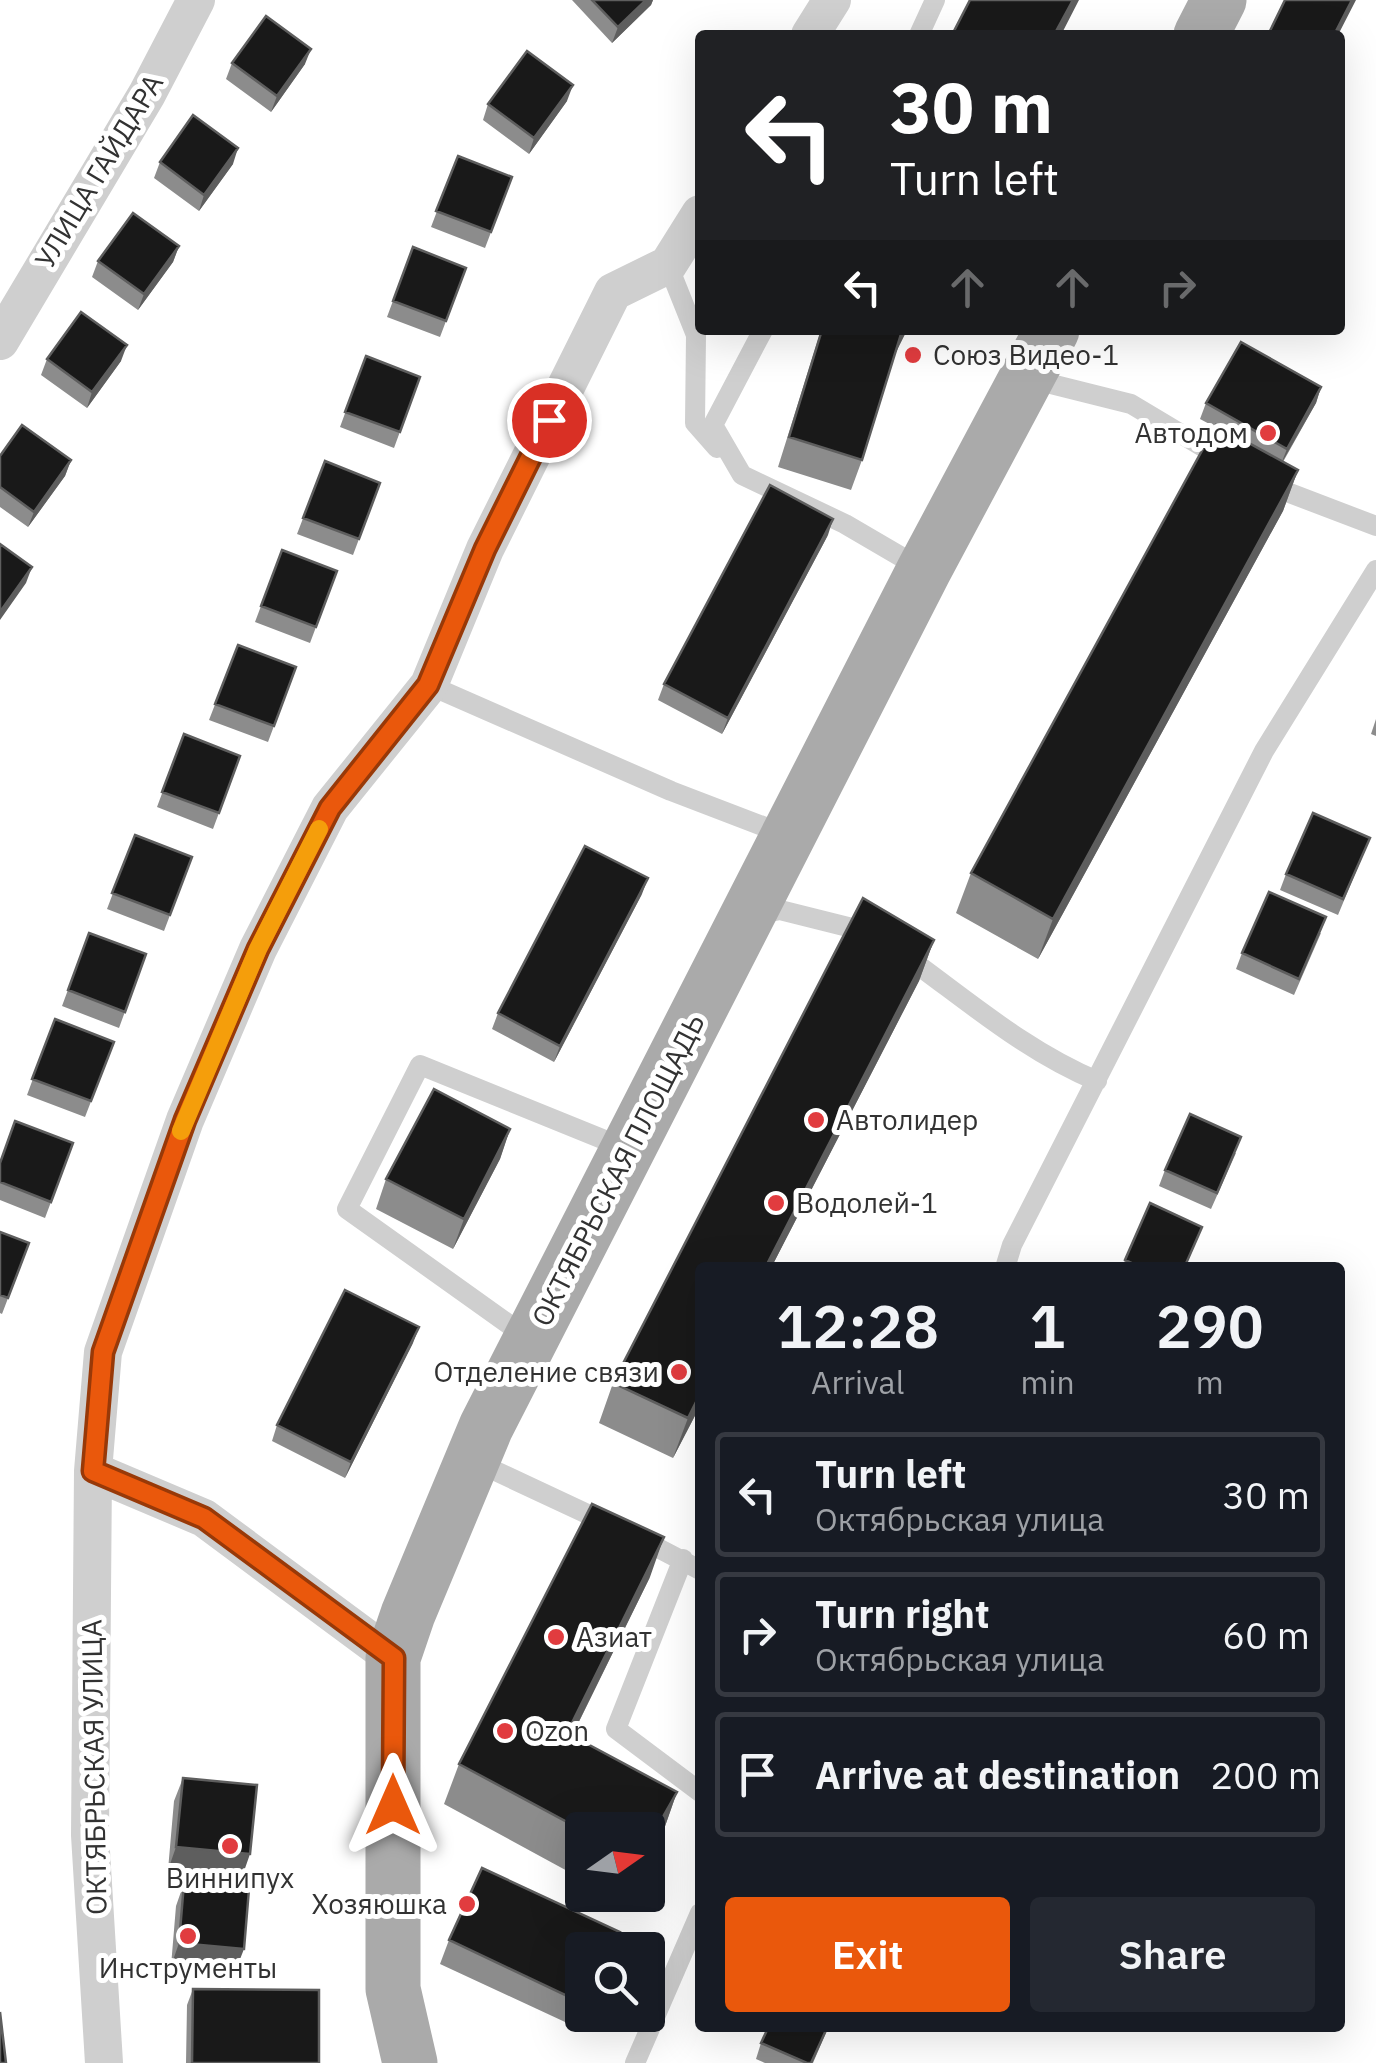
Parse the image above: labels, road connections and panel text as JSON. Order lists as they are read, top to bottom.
{
  "streets": {
    "main road": ["ОКТЯБРЬСКАЯ ПЛОЩАДЬ"],
    "street": ["УЛИЦА ГАЙДАРА", "ОКТЯБРЬСКАЯ УЛИЦА"]
  },
  "places": [
    "Союз Видео-1",
    "Автодом",
    "Автолидер",
    "Водолей-1",
    "Отделение связи",
    "Азиат",
    "Ozon",
    "Виннипух",
    "Хозяюшка",
    "Инструменты"
  ],
  "north": "right",
  "page": {
    "turn": ["30 m", "Turn left"],
    "eta": [
      "12:28",
      "Arrival",
      "1",
      "min",
      "290",
      "m"
    ],
    "list": [
      {
        "name": "Turn left",
        "note": "Октябрьская улица",
        "value": "30 m"
      },
      {
        "name": "Turn right",
        "note": "Октябрьская улица",
        "value": "60 m"
      },
      {
        "name": "Arrive at destination",
        "value": "200 m"
      }
    ],
    "buttons": ["Exit", "Share"]
  }
}
